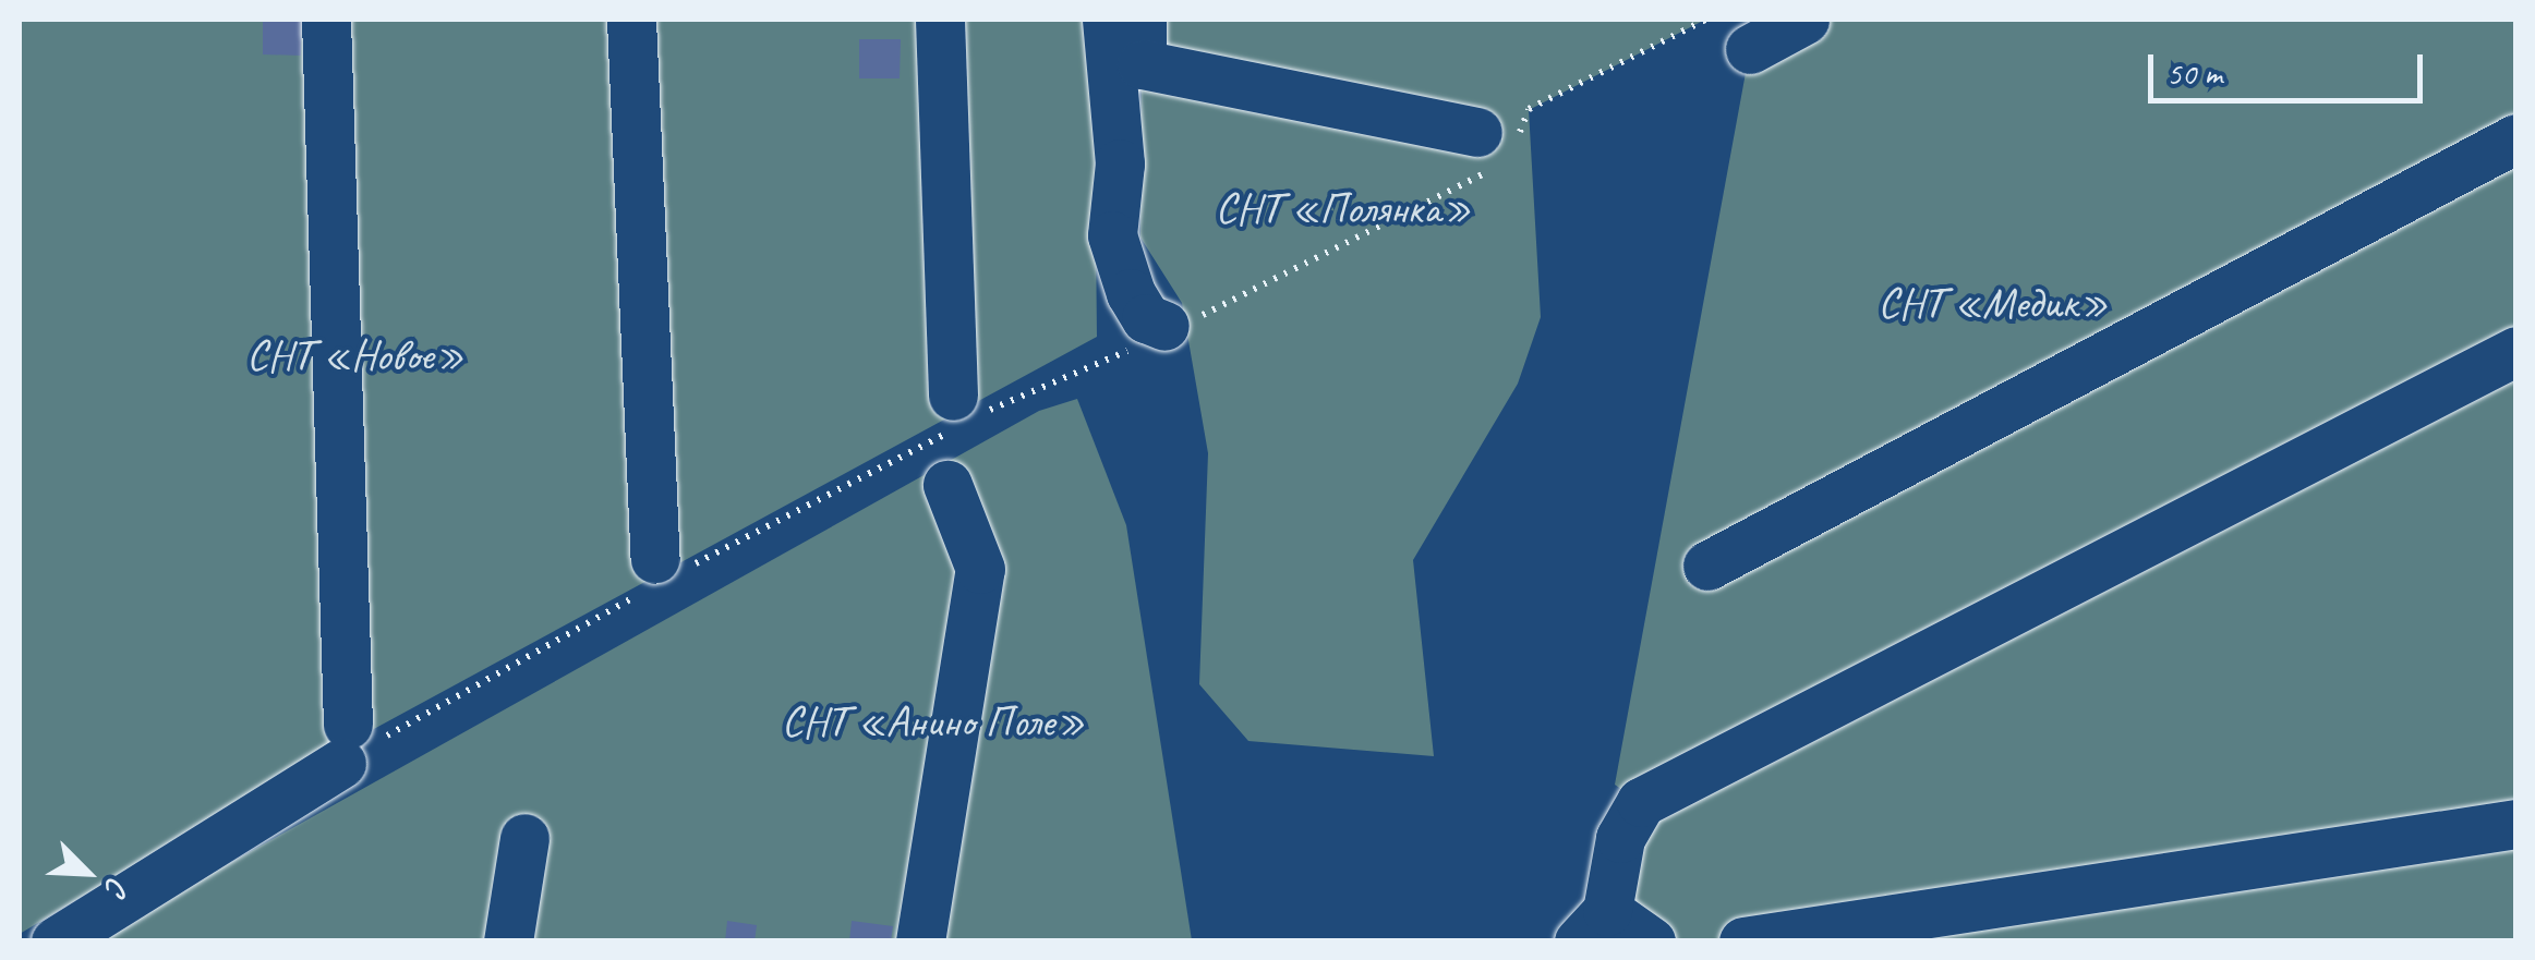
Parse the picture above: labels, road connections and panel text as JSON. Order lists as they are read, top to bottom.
{
  "parks": [
    "СНТ «Полянка»",
    "СНТ «Медик»",
    "СНТ «Новое»",
    "СНТ «Анино Поле»"
  ],
  "scale_bar": "50 m",
  "north": "bottom right"
}
